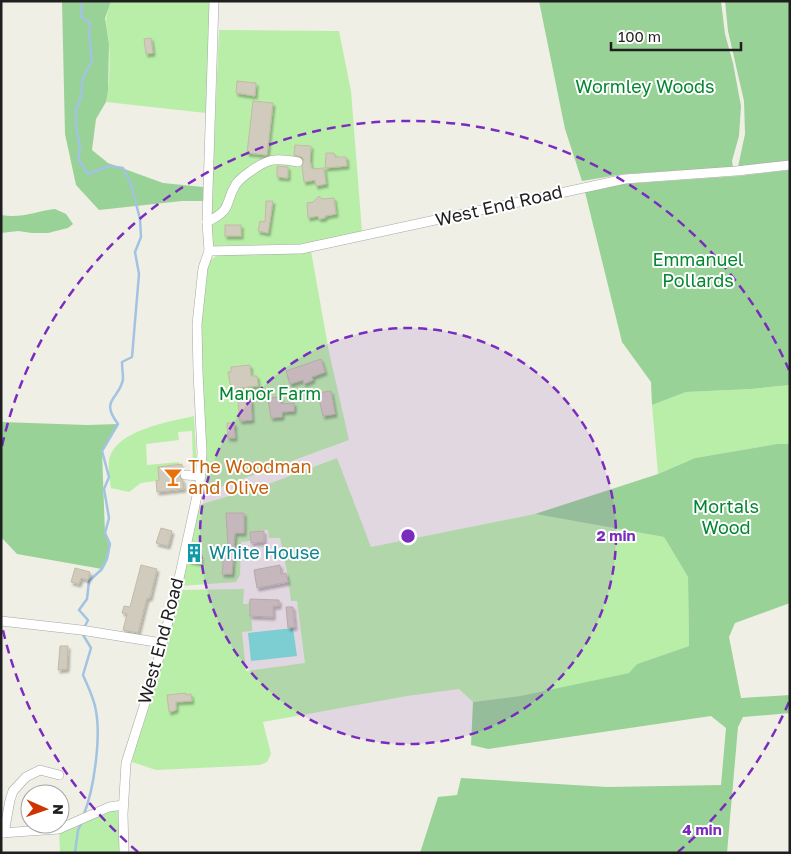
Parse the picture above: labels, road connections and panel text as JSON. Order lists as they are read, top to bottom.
{
  "streets": {
    "street": ["West End Road"]
  },
  "parks": [
    "Wormley Woods",
    "Emmanuel Pollards",
    "Manor Farm",
    "Mortals Wood"
  ],
  "places": {
    "bar": ["The Woodman and Olive"],
    "building": ["White House"]
  },
  "scale_bar": "100 m",
  "north": "right",
  "rings": ["2 min", "4 min"]
}
